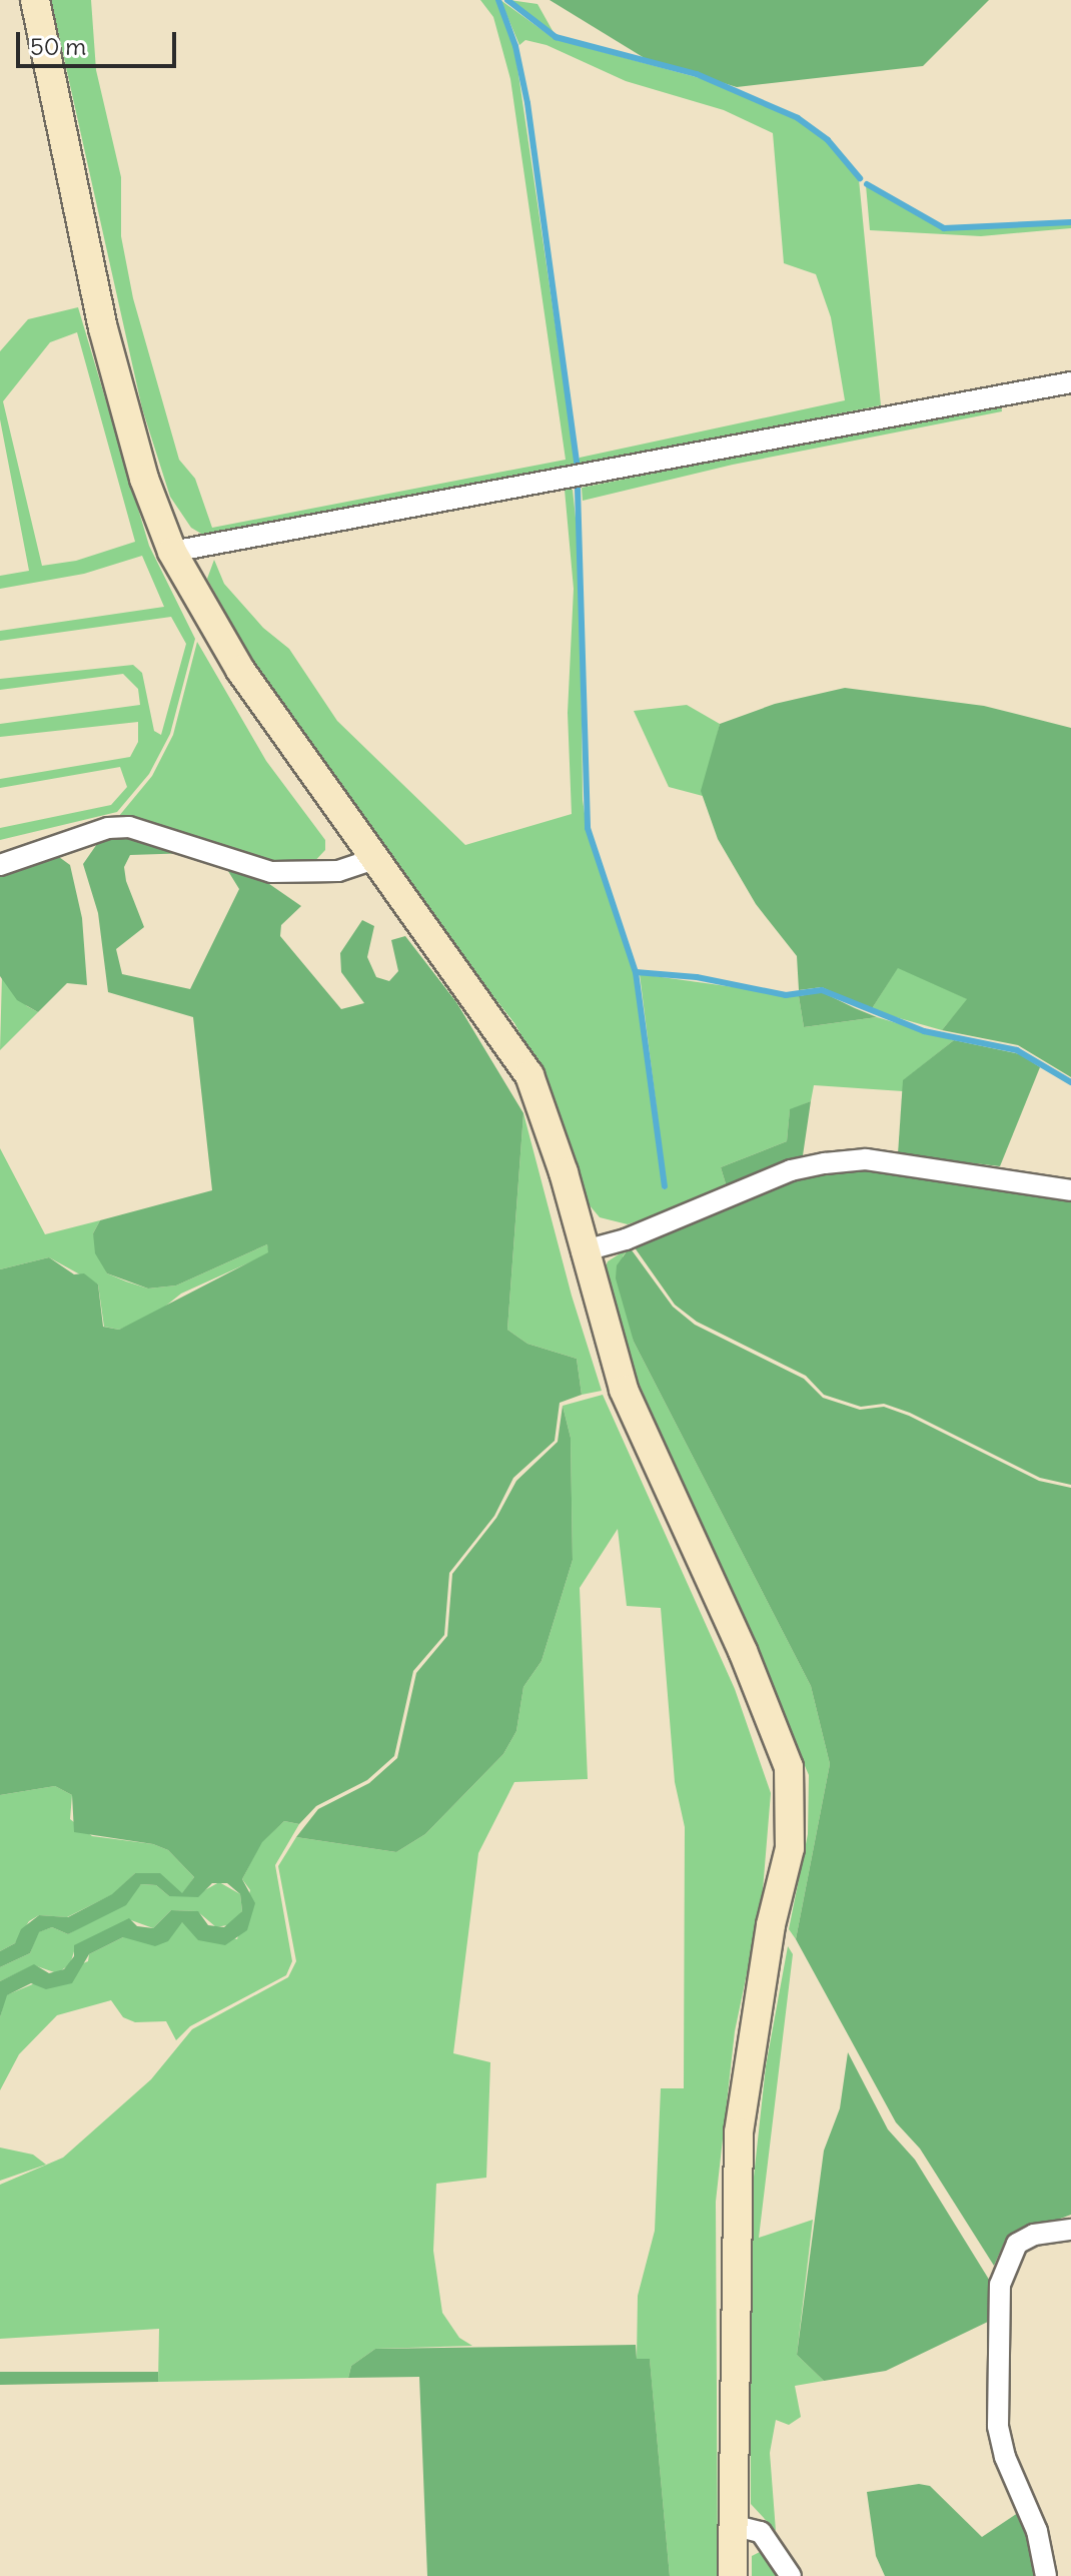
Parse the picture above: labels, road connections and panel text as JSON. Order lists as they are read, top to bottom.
{
  "scale_bar": "50 m"
}
